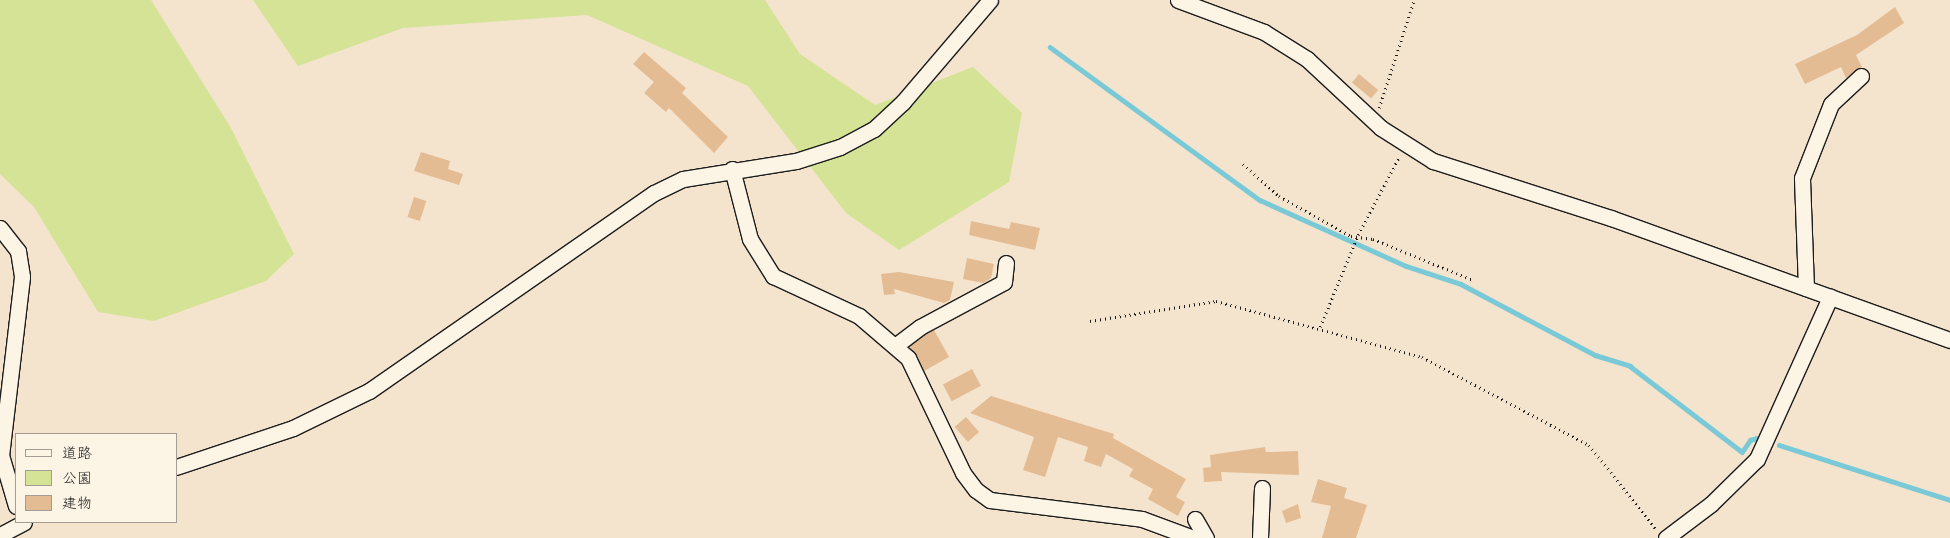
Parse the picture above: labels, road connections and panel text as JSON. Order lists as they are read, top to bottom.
{
  "legend": ["道路", "公園", "建物"]
}
